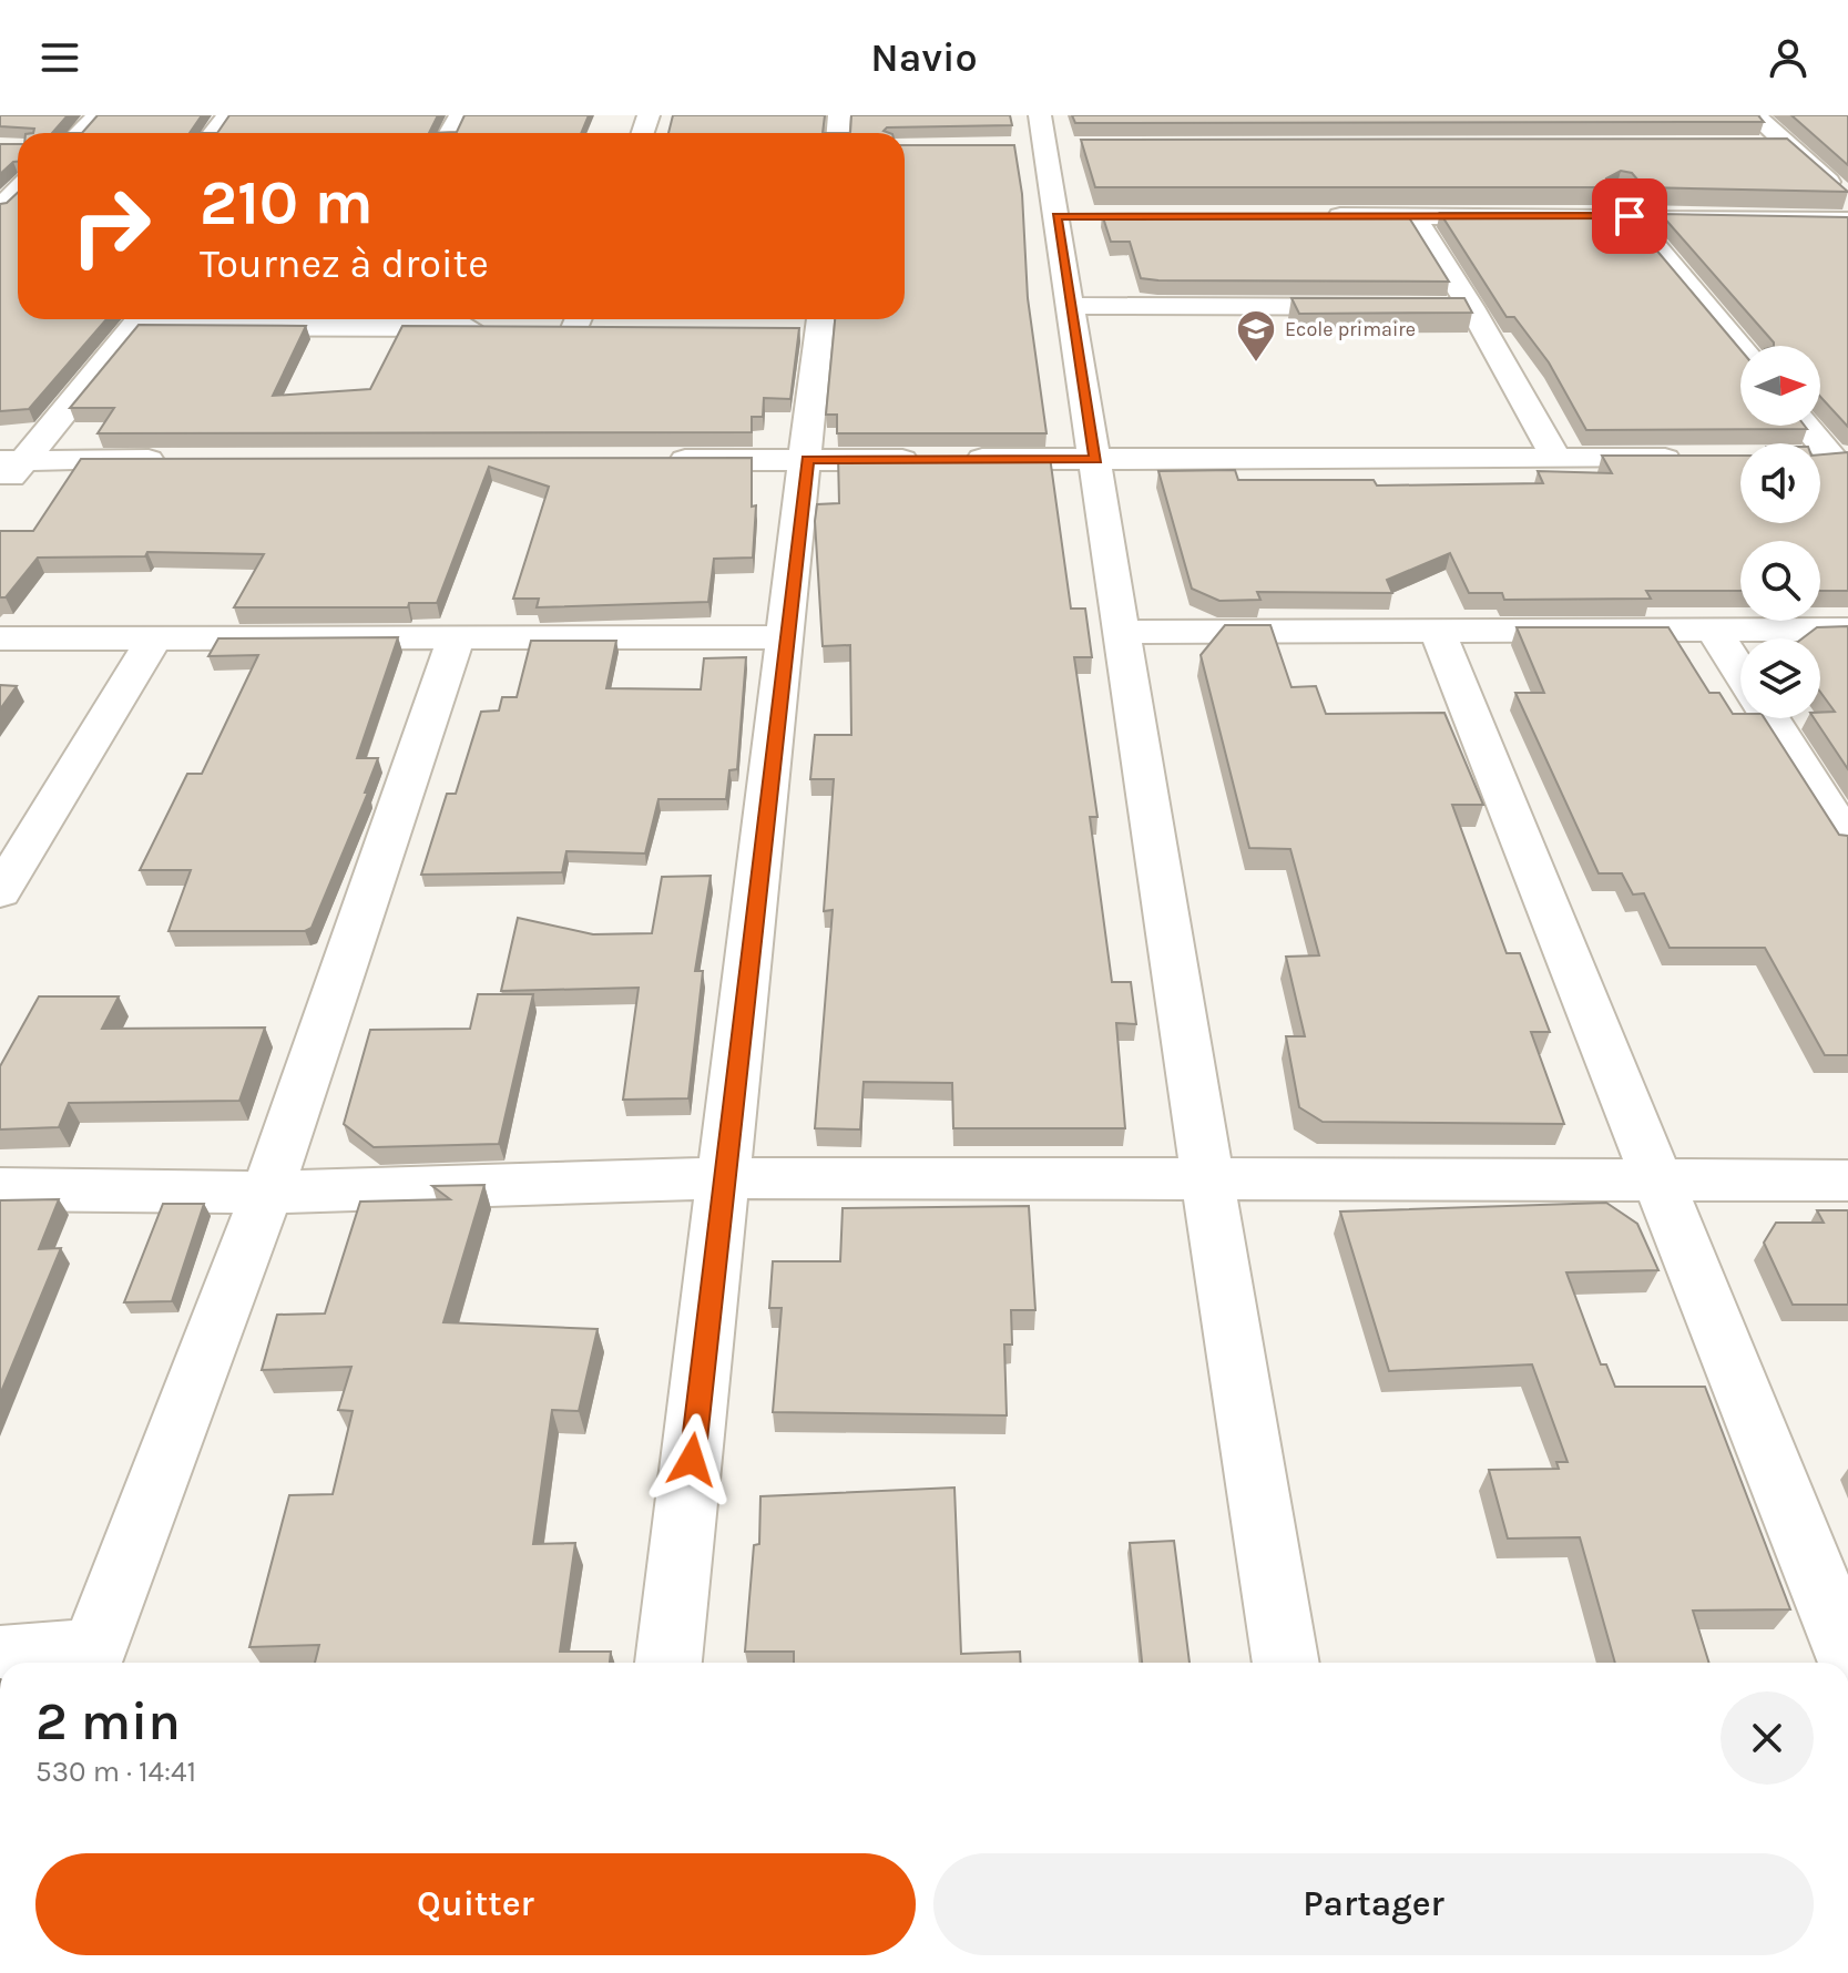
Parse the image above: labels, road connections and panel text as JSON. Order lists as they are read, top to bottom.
{
  "places": {
    "school or university": ["Ecole primaire"]
  },
  "north": "right",
  "page": {
    "header": "Navio",
    "turn": ["210 m", "Tournez à droite"],
    "heading": ["2 min", "530 m · 14:41"],
    "buttons": ["Quitter", "Partager"]
  }
}
